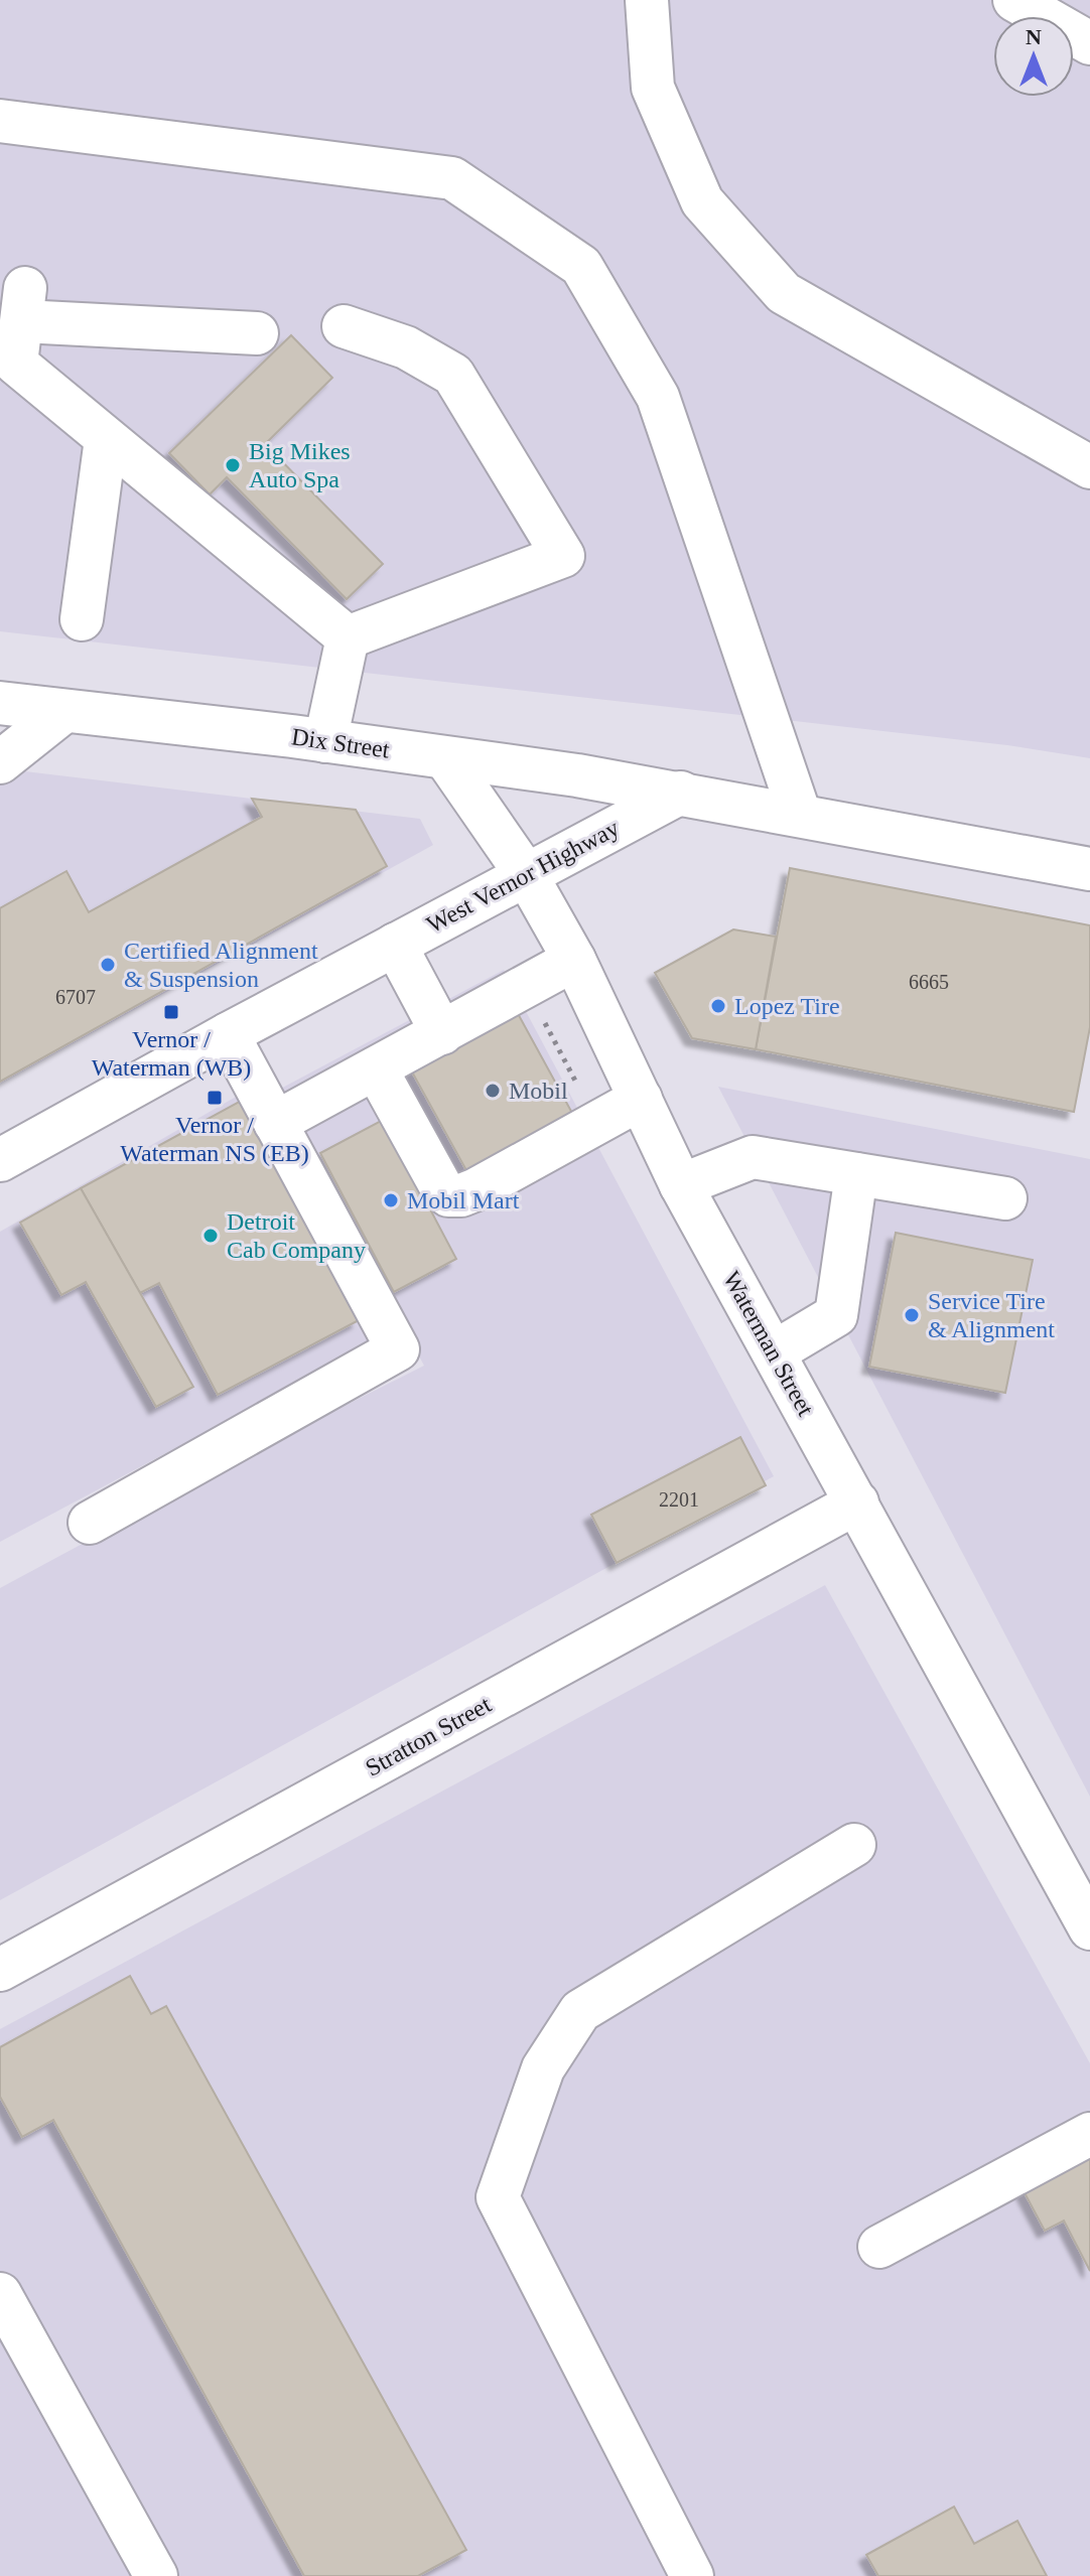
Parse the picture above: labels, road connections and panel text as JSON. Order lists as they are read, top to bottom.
{
  "streets": {
    "street": [
      "Dix Street",
      "West Vernor Highway",
      "Waterman Street",
      "Stratton Street"
    ]
  },
  "crossings": [
    ["Dix Street", "West Vernor Highway"],
    ["Dix Street", "Waterman Street"],
    ["West Vernor Highway", "Waterman Street"],
    ["Waterman Street", "Stratton Street"]
  ],
  "places": {
    "other": [
      "Big Mikes Auto Spa",
      "Certified Alignment & Suspension",
      "Lopez Tire",
      "Mobil",
      "Mobil Mart",
      "Detroit Cab Company",
      "Service Tire & Alignment"
    ],
    "transit": ["Vernor / Waterman (WB)", "Vernor / Waterman NS (EB)"]
  },
  "house_numbers": ["6665", "6707", "2201"],
  "north": "top"
}
